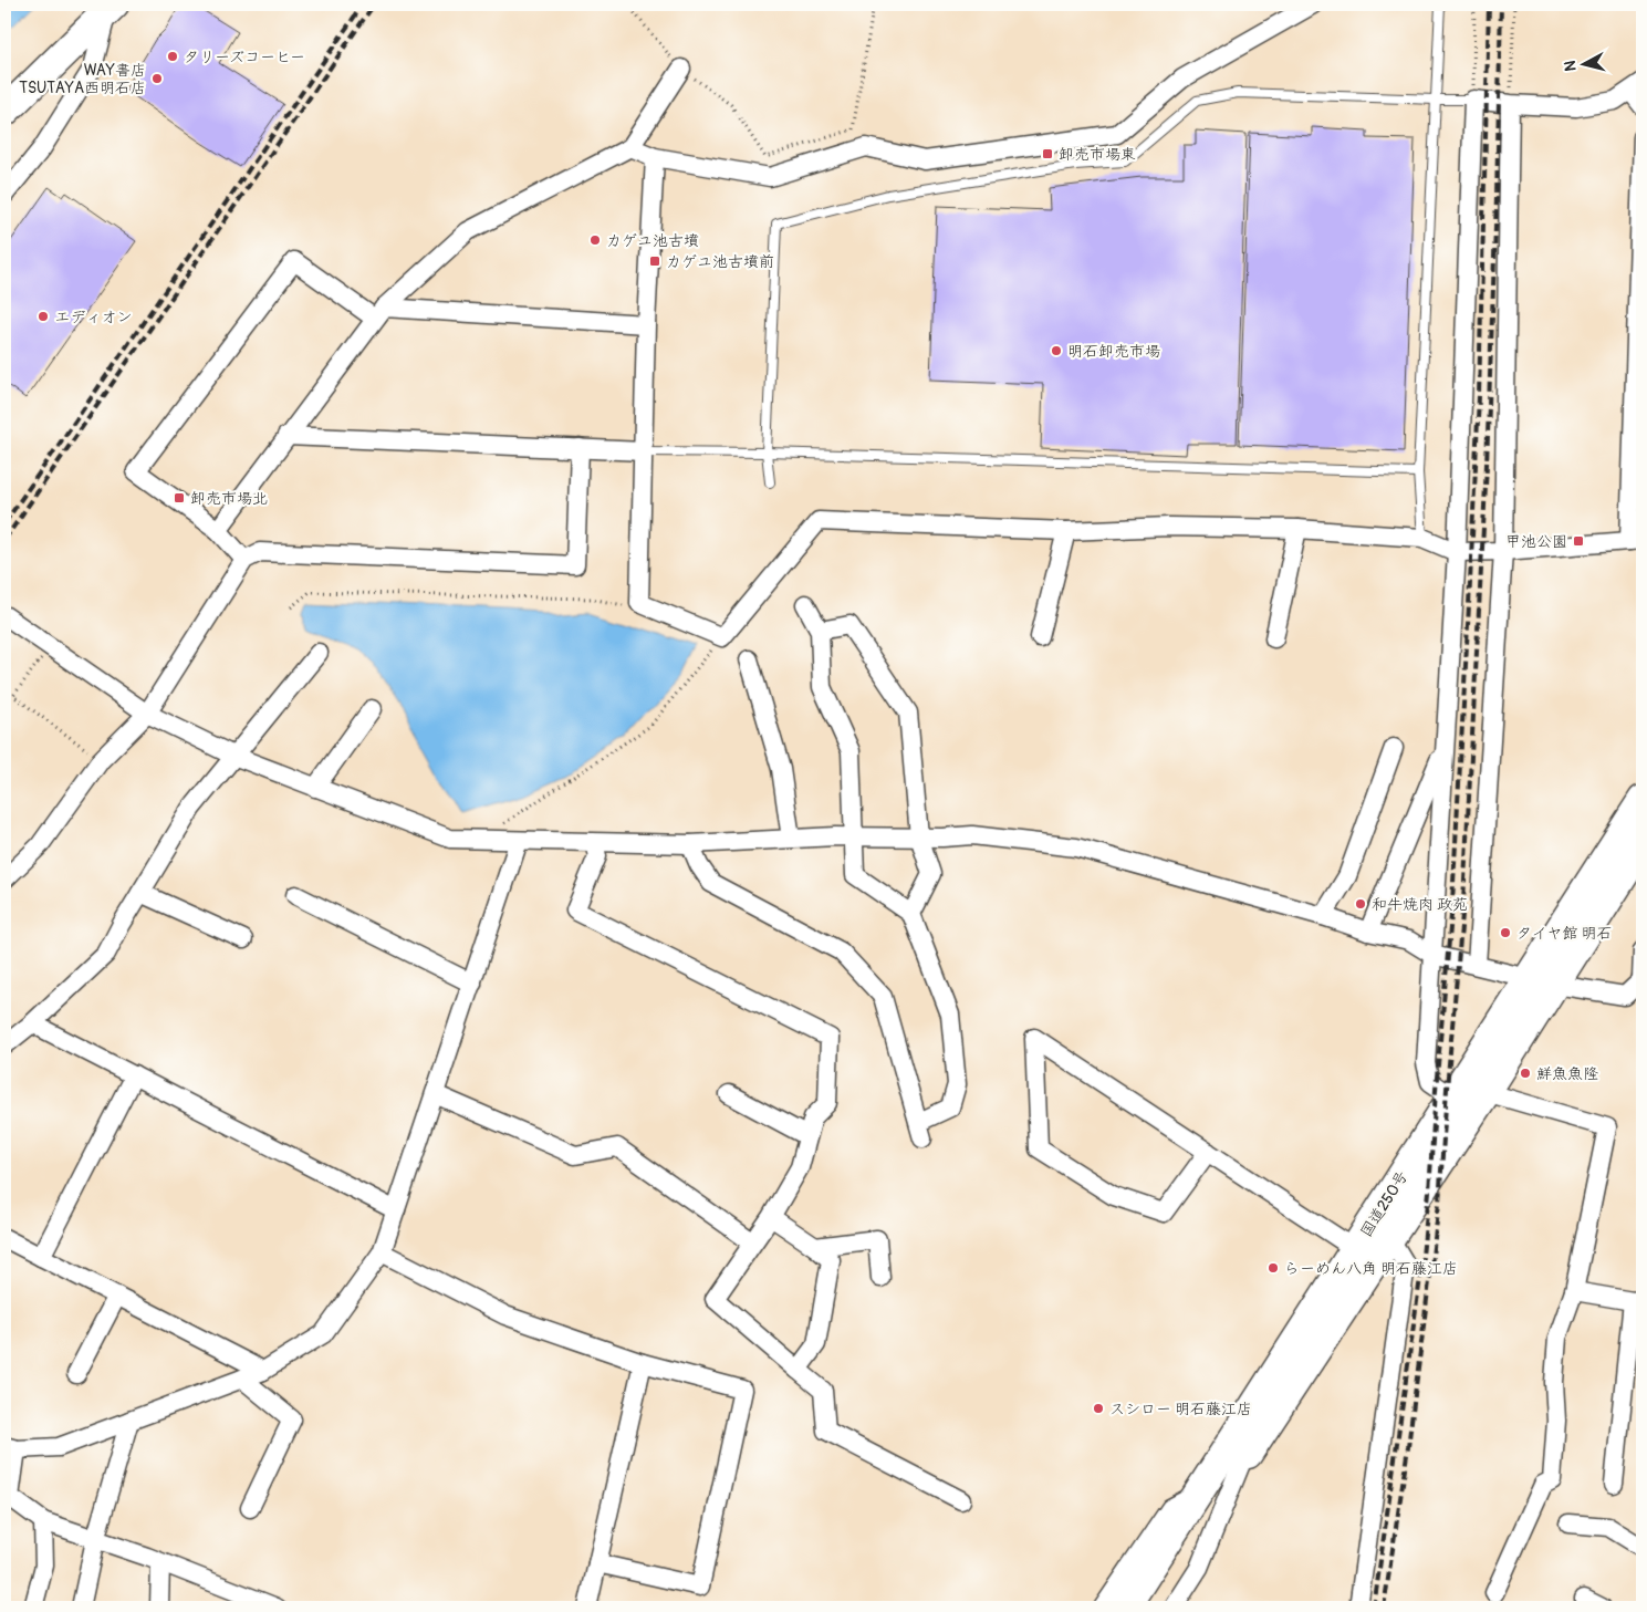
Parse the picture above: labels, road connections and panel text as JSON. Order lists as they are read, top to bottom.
{
  "streets": {
    "highway": ["国道250号"]
  },
  "places": {
    "other": [
      "タリーズコーヒー",
      "WAY書店 TSUTAYA西明石店",
      "カゲユ池古墳",
      "エディオン",
      "明石卸売市場",
      "和牛焼肉 政苑",
      "タイヤ館 明石",
      "鮮魚魚隆",
      "らーめん八角 明石藤江店",
      "スシロー 明石藤江店"
    ],
    "transit": [
      "卸売市場東",
      "カゲユ池古墳前",
      "卸売市場北",
      "甲池公園"
    ]
  },
  "north": "left"
}
